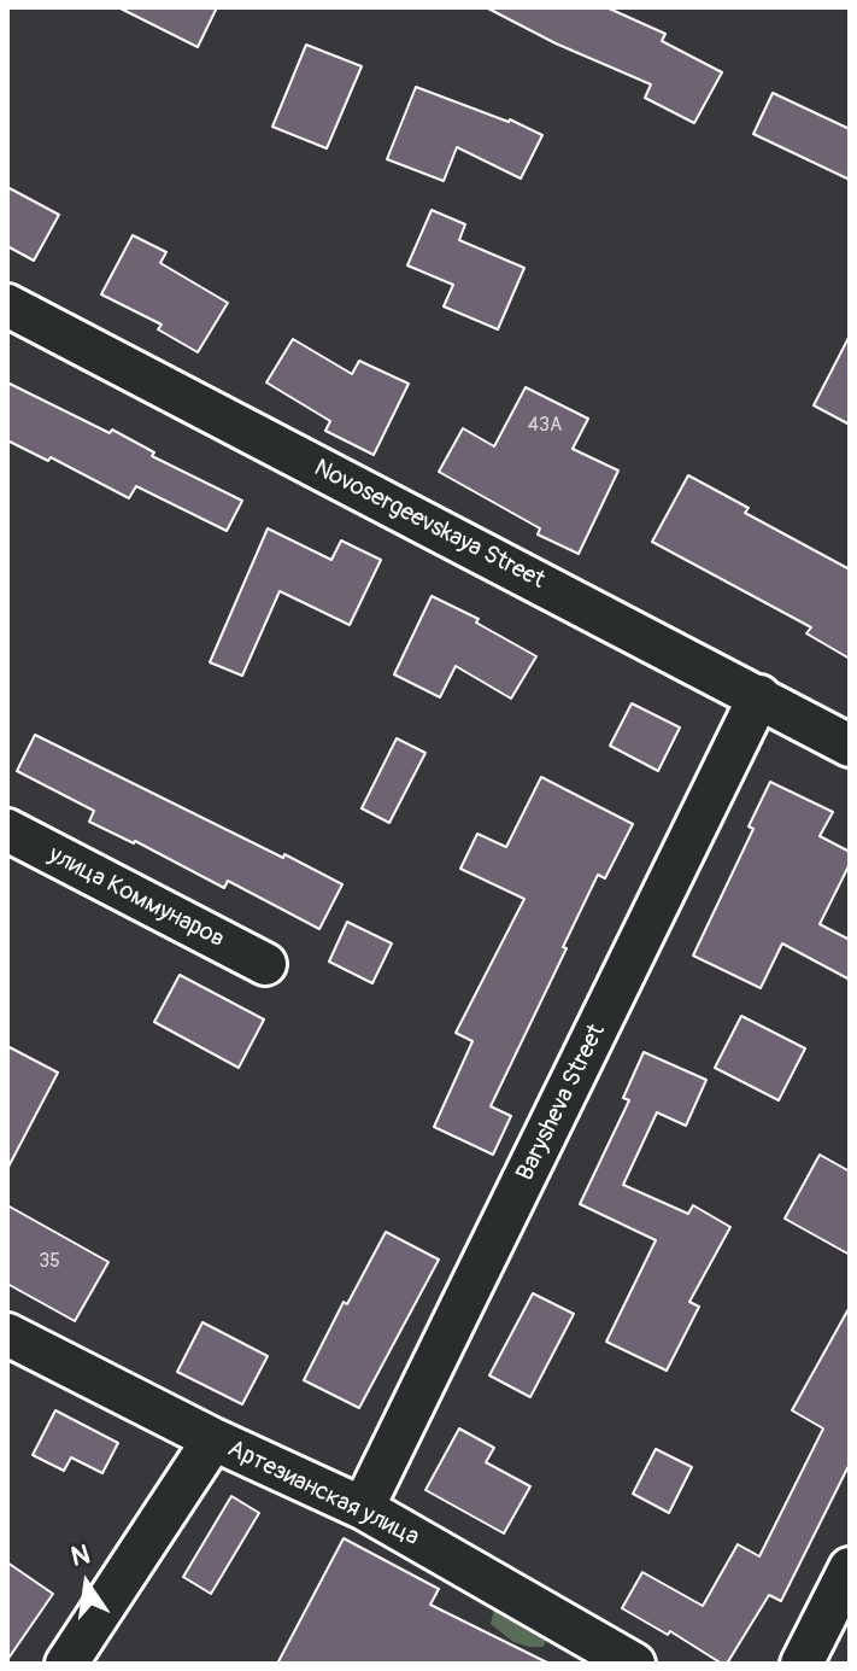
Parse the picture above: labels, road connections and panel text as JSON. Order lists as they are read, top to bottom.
{
  "streets": {
    "street": [
      "Novosergeevskaya Street",
      "улица Коммунаров",
      "Barysheva Street",
      "Артезианская улица"
    ]
  },
  "crossings": [
    ["Novosergeevskaya Street", "Barysheva Street"],
    ["Barysheva Street", "Артезианская улица"]
  ],
  "house_numbers": ["43А", "35"],
  "north": "top"
}
